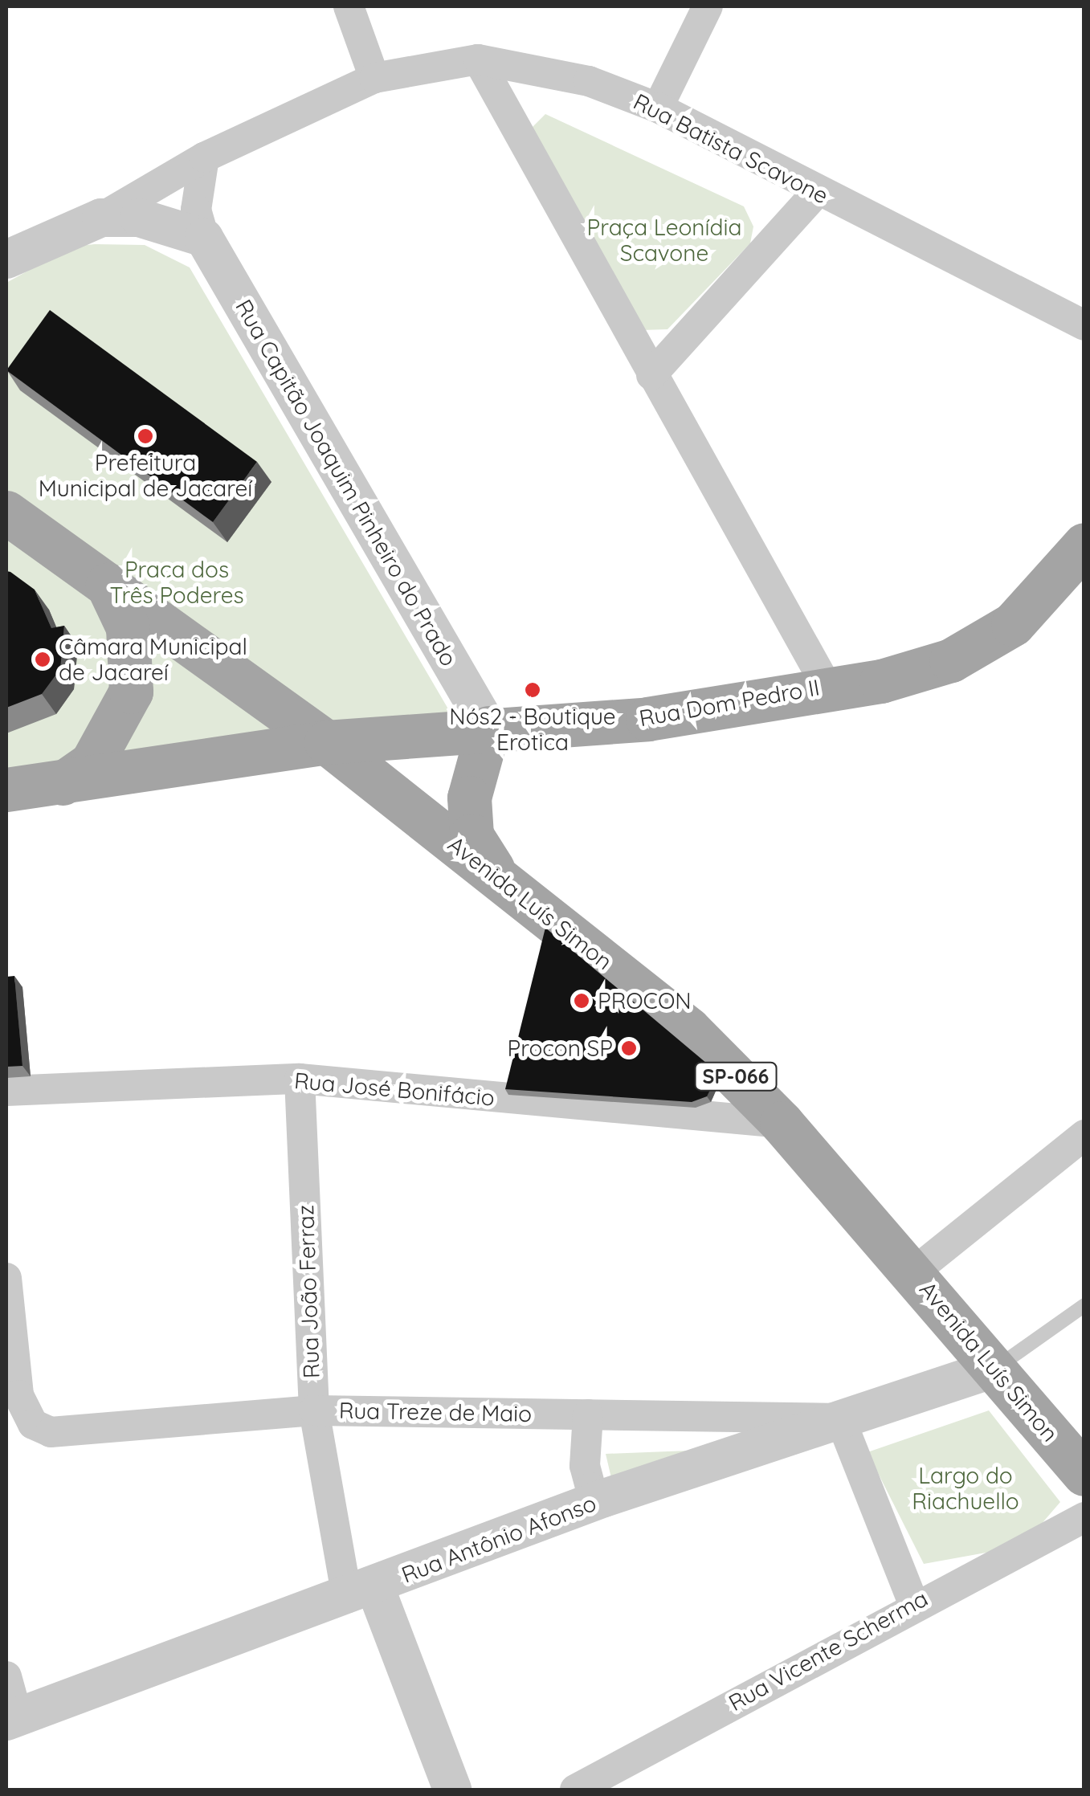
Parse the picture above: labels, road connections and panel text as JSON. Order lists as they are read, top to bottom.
{
  "streets": {
    "main road": ["Rua Dom Pedro II", "Avenida Luís Simon", "SP-066"],
    "street": [
      "Rua Batista Scavone",
      "Rua Capitão Joaquim Pinheiro do Prado",
      "Rua José Bonifácio",
      "Rua João Ferraz",
      "Rua Treze de Maio",
      "Rua Antônio Afonso",
      "Rua Vicente Scherma"
    ]
  },
  "crossings": [
    ["Rua Batista Scavone", "Rua Capitão Joaquim Pinheiro do Prado"],
    ["Rua Capitão Joaquim Pinheiro do Prado", "Rua Dom Pedro II"],
    ["Rua Dom Pedro II", "Avenida Luís Simon"],
    ["Avenida Luís Simon", "Rua José Bonifácio"],
    ["Avenida Luís Simon", "Rua Antônio Afonso"],
    ["Rua José Bonifácio", "Rua João Ferraz"],
    ["Rua João Ferraz", "Rua Treze de Maio"],
    ["Rua João Ferraz", "Rua Antônio Afonso"],
    ["Rua Treze de Maio", "Rua Antônio Afonso"]
  ],
  "parks": ["Praça Leonídia Scavone", "Praça dos Três Poderes", "Largo do Riachuello"],
  "places": [
    "Prefeitura Municipal de Jacareí",
    "Câmara Municipal de Jacareí",
    "Nós2 - Boutique Erotica",
    "PROCON",
    "Procon SP"
  ]
}
